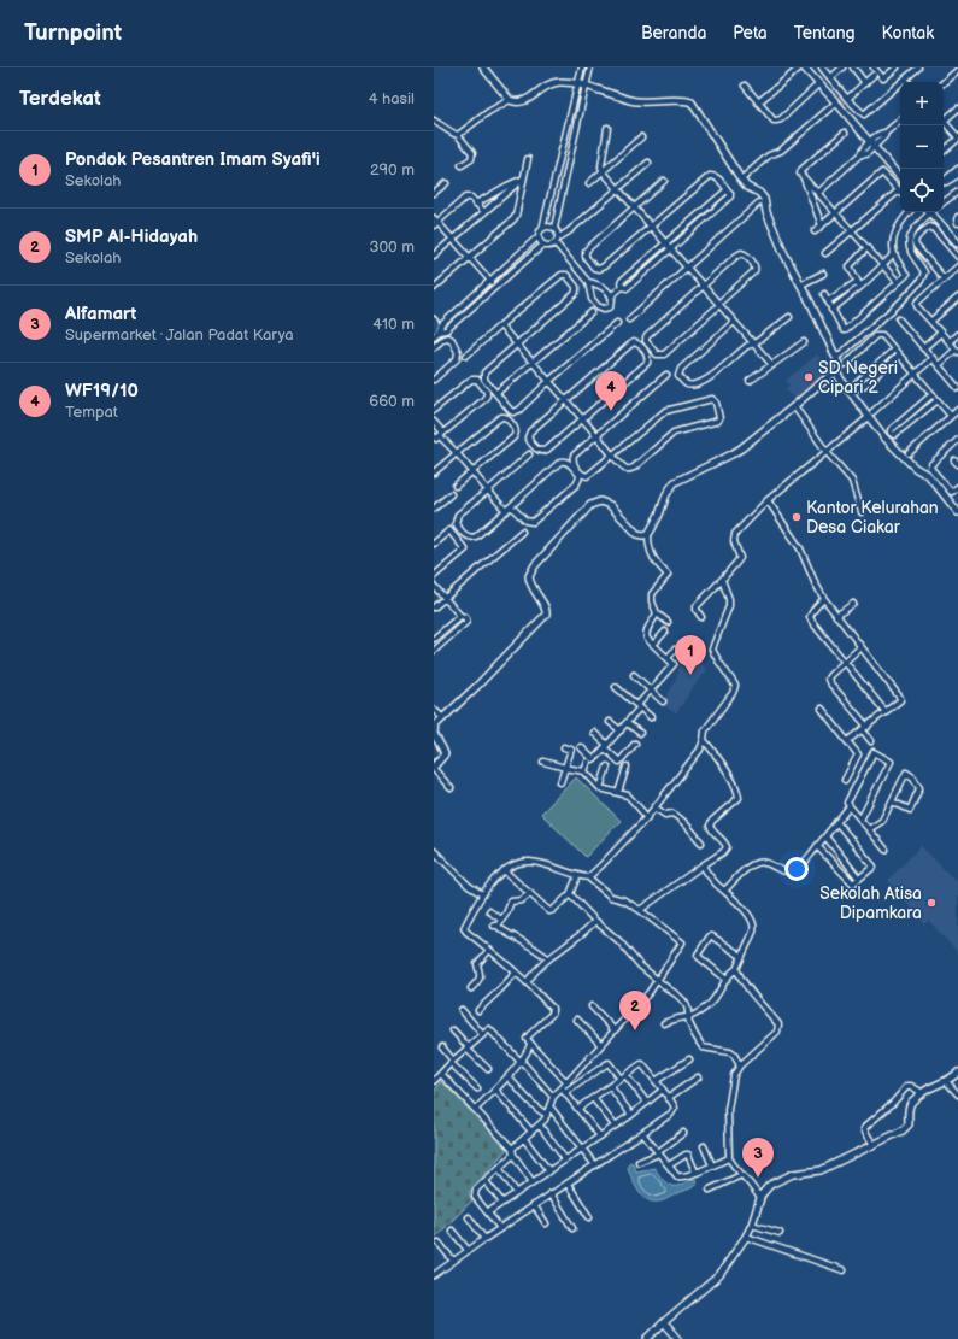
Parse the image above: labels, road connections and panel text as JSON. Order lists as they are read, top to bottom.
{
  "places": ["SD Negeri Cipari 2", "Kantor Kelurahan Desa Ciakar", "Sekolah Atisa Dipamkara"],
  "page": {
    "header": "Turnpoint",
    "nav": [
      "Beranda",
      "Peta",
      "Tentang",
      "Kontak"
    ],
    "heading": ["Terdekat", "4 hasil"],
    "map_buttons": ["+", "−"],
    "list": [
      {
        "mark": "1",
        "name": "Pondok Pesantren Imam Syafi'i",
        "note": "Sekolah",
        "value": "290 m"
      },
      {
        "mark": "2",
        "name": "SMP Al-Hidayah",
        "note": "Sekolah",
        "value": "300 m"
      },
      {
        "mark": "3",
        "name": "Alfamart",
        "note": "Supermarket · Jalan Padat Karya",
        "value": "410 m"
      },
      {
        "mark": "4",
        "name": "WF19/10",
        "note": "Tempat",
        "value": "660 m"
      }
    ],
    "pins": [
      "4",
      "1",
      "2",
      "3"
    ]
  }
}
